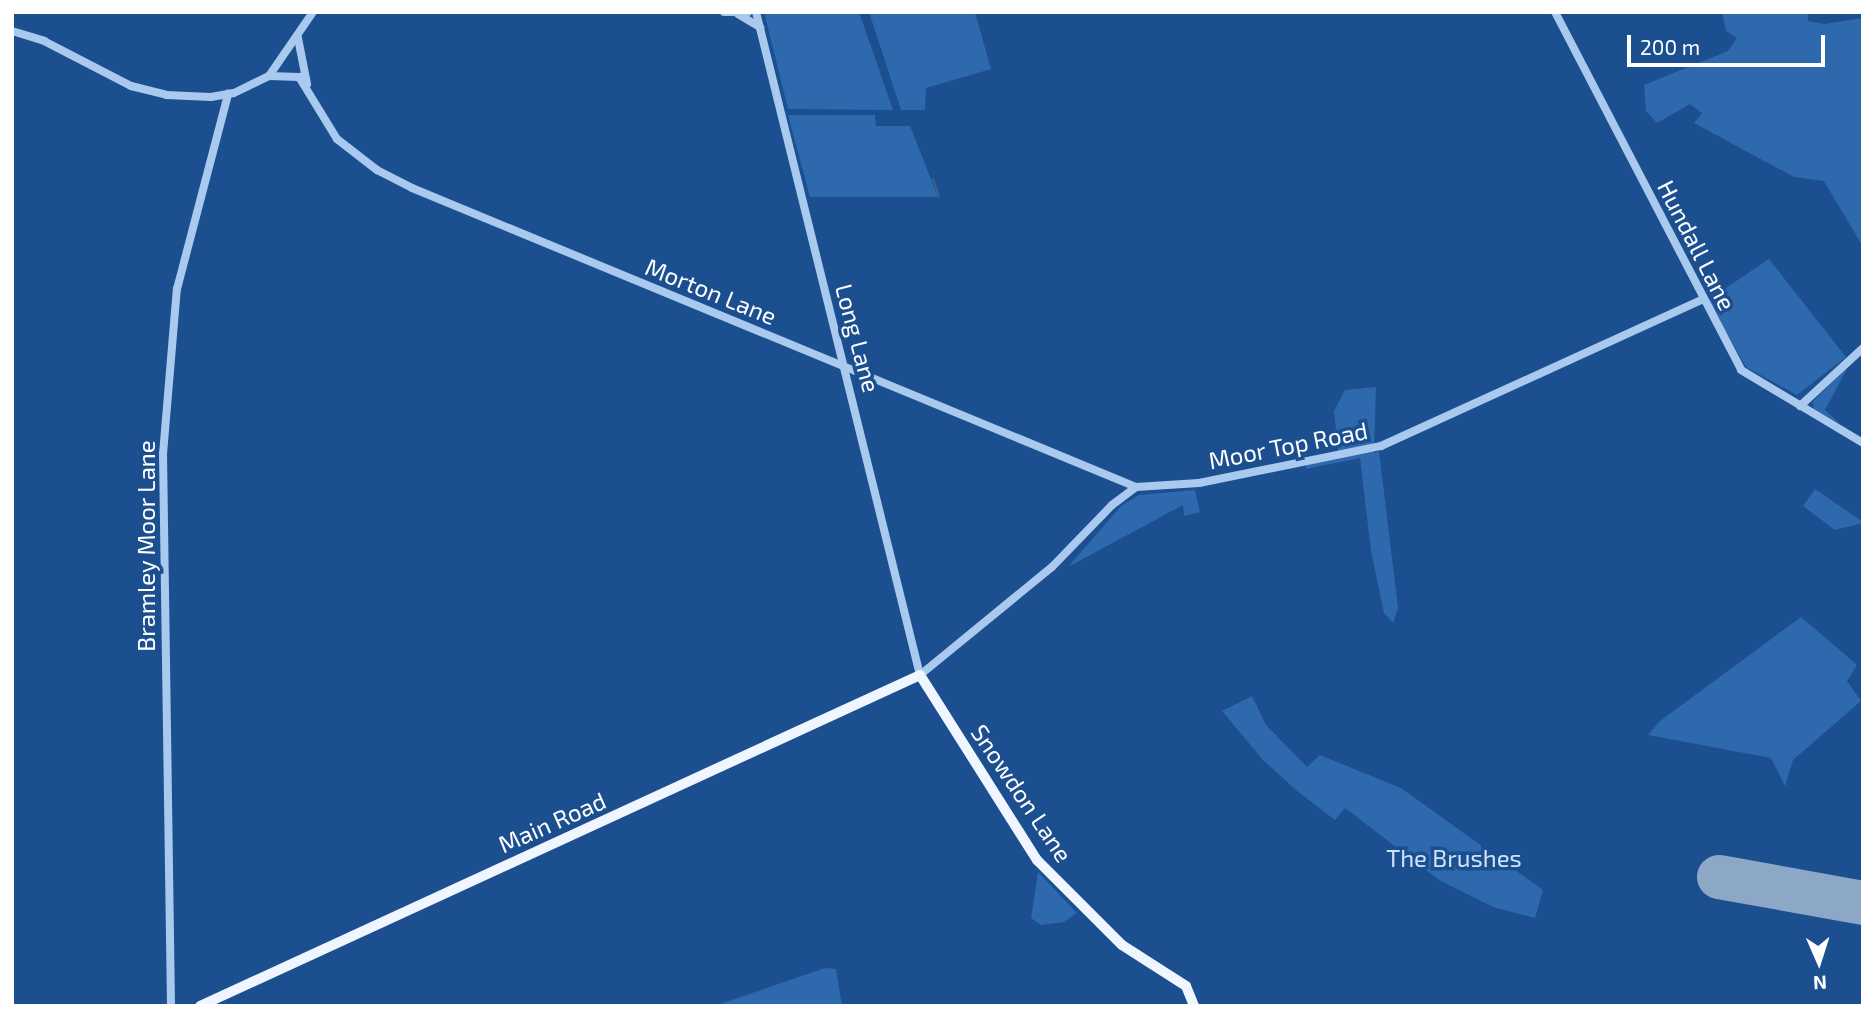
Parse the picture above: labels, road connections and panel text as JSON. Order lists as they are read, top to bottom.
{
  "streets": {
    "main road": ["Snowdon Lane", "Main Road"],
    "street": [
      "Hundall Lane",
      "Morton Lane",
      "Long Lane",
      "Moor Top Road",
      "Bramley Moor Lane"
    ]
  },
  "crossings": [
    ["Hundall Lane", "Moor Top Road"],
    ["Morton Lane", "Long Lane"],
    ["Morton Lane", "Moor Top Road"],
    ["Long Lane", "Snowdon Lane"],
    ["Long Lane", "Main Road"],
    ["Snowdon Lane", "Main Road"]
  ],
  "parks": ["The Brushes"],
  "scale_bar": "200 m",
  "north": "bottom"
}
